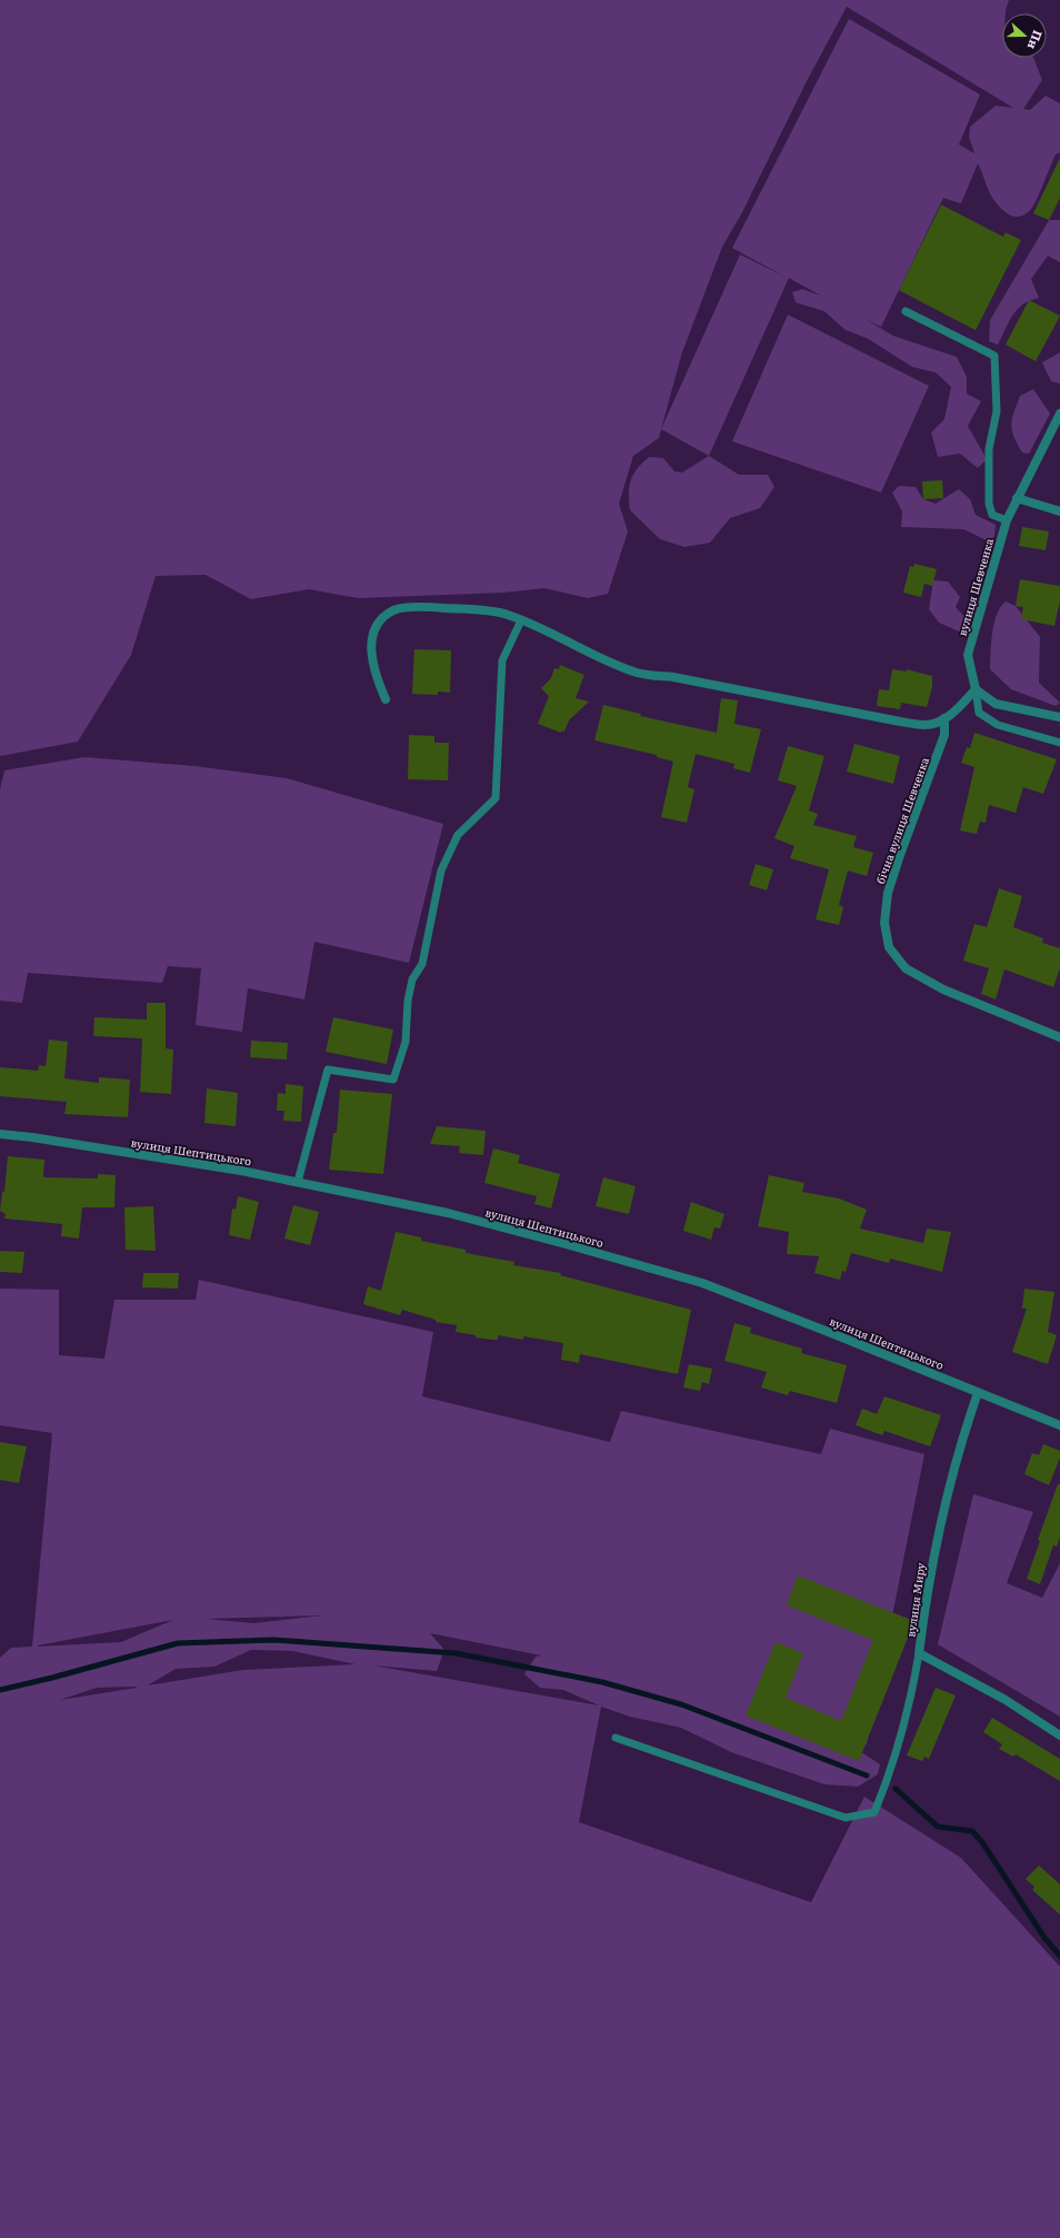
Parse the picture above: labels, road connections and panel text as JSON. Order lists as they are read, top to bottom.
{
  "streets": {
    "street": [
      "вулиця Шевченка",
      "бічна вулиця Шевченка",
      "вулиця Шептицького",
      "вулиця Миру"
    ]
  },
  "crossings": [
    ["вулиця Шептицького", "вулиця Миру"]
  ],
  "north": "right"
}
